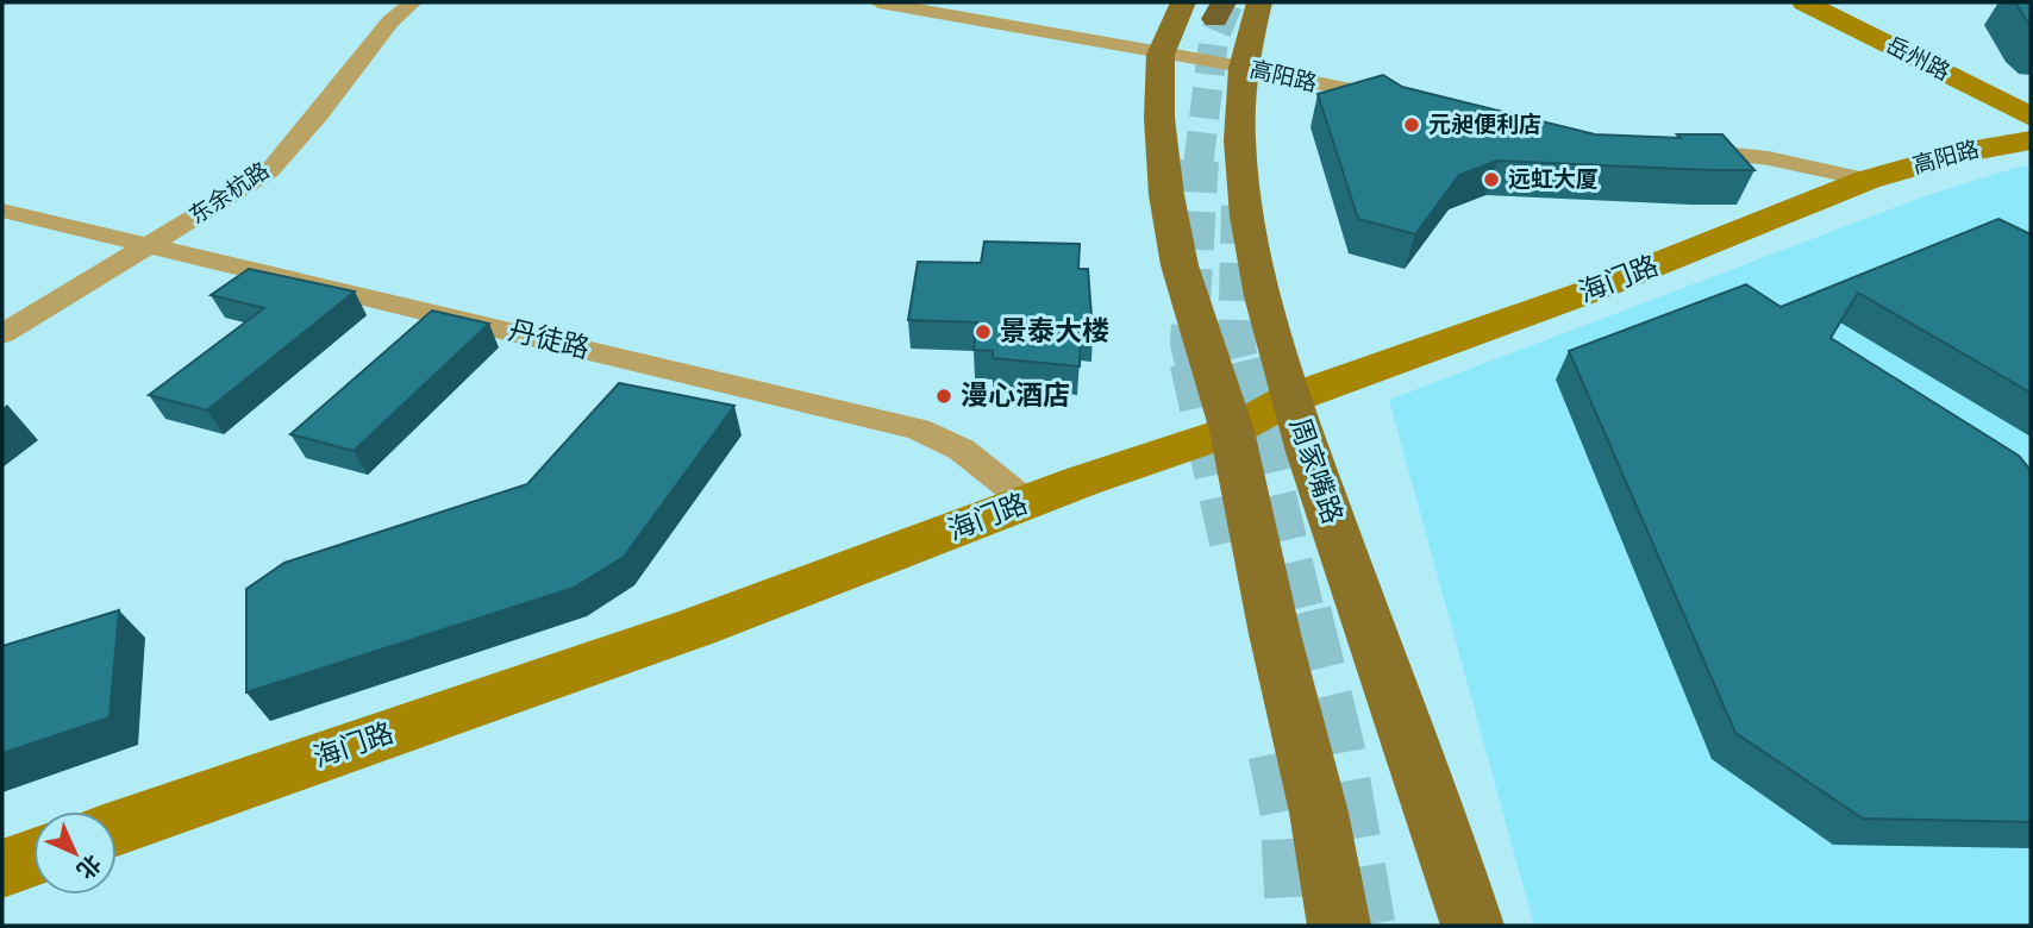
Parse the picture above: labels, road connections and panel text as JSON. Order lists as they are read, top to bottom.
{
  "streets": {
    "main road": ["周家嘴路"],
    "street": [
      "岳州路",
      "高阳路",
      "东余杭路",
      "海门路",
      "丹徒路"
    ]
  },
  "crossings": [
    ["高阳路", "海门路"],
    ["高阳路", "周家嘴路"],
    ["东余杭路", "丹徒路"],
    ["海门路", "丹徒路"],
    ["海门路", "周家嘴路"]
  ],
  "places": [
    "元昶便利店",
    "远虹大厦",
    "景泰大楼",
    "漫心酒店"
  ],
  "north": "bottom right"
}
